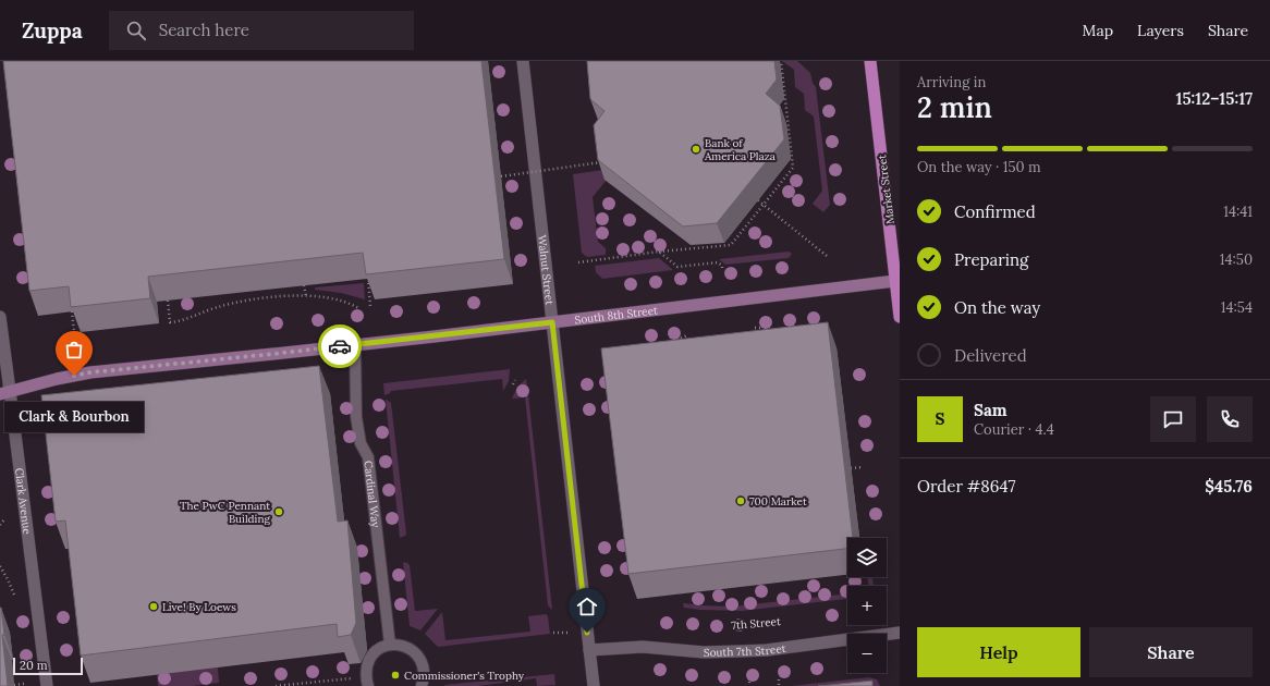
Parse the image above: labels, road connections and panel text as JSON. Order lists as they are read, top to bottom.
{
  "streets": {
    "main road": ["Market Street", "South 8th Street"],
    "street": ["Walnut Street", "Clark Avenue", "South 7th Street"],
    "lane": ["Cardinal Way"]
  },
  "crossings": [
    ["Market Street", "South 8th Street"],
    ["Walnut Street", "South 8th Street"],
    ["Walnut Street", "South 7th Street"],
    ["South 8th Street", "Cardinal Way"],
    ["South 8th Street", "Clark Avenue"]
  ],
  "places": [
    "Bank of America Plaza",
    "Clark & Bourbon",
    "700 Market",
    "The PwC Pennant Building",
    "Live! By Loews",
    "Commissioner's Trophy"
  ],
  "scale_bar": "20 m",
  "page": {
    "header": "Zuppa",
    "search": "Search here",
    "nav": ["Map", "Layers", "Share"],
    "heading": ["2 min", "Arriving in", "15:12–15:17"],
    "panel": [
      "Sam",
      "Courier · 4.4",
      "Order #8647",
      "$45.76"
    ],
    "bar": "On the way · 150 m",
    "list": [
      ["Confirmed", "14:41"],
      ["Preparing", "14:50"],
      ["On the way", "14:54"],
      "Delivered"
    ],
    "round": "S",
    "bubble": "Clark & Bourbon",
    "map_buttons": ["+", "−"],
    "buttons": ["Help", "Share"],
    "scale": "20 m"
  }
}
